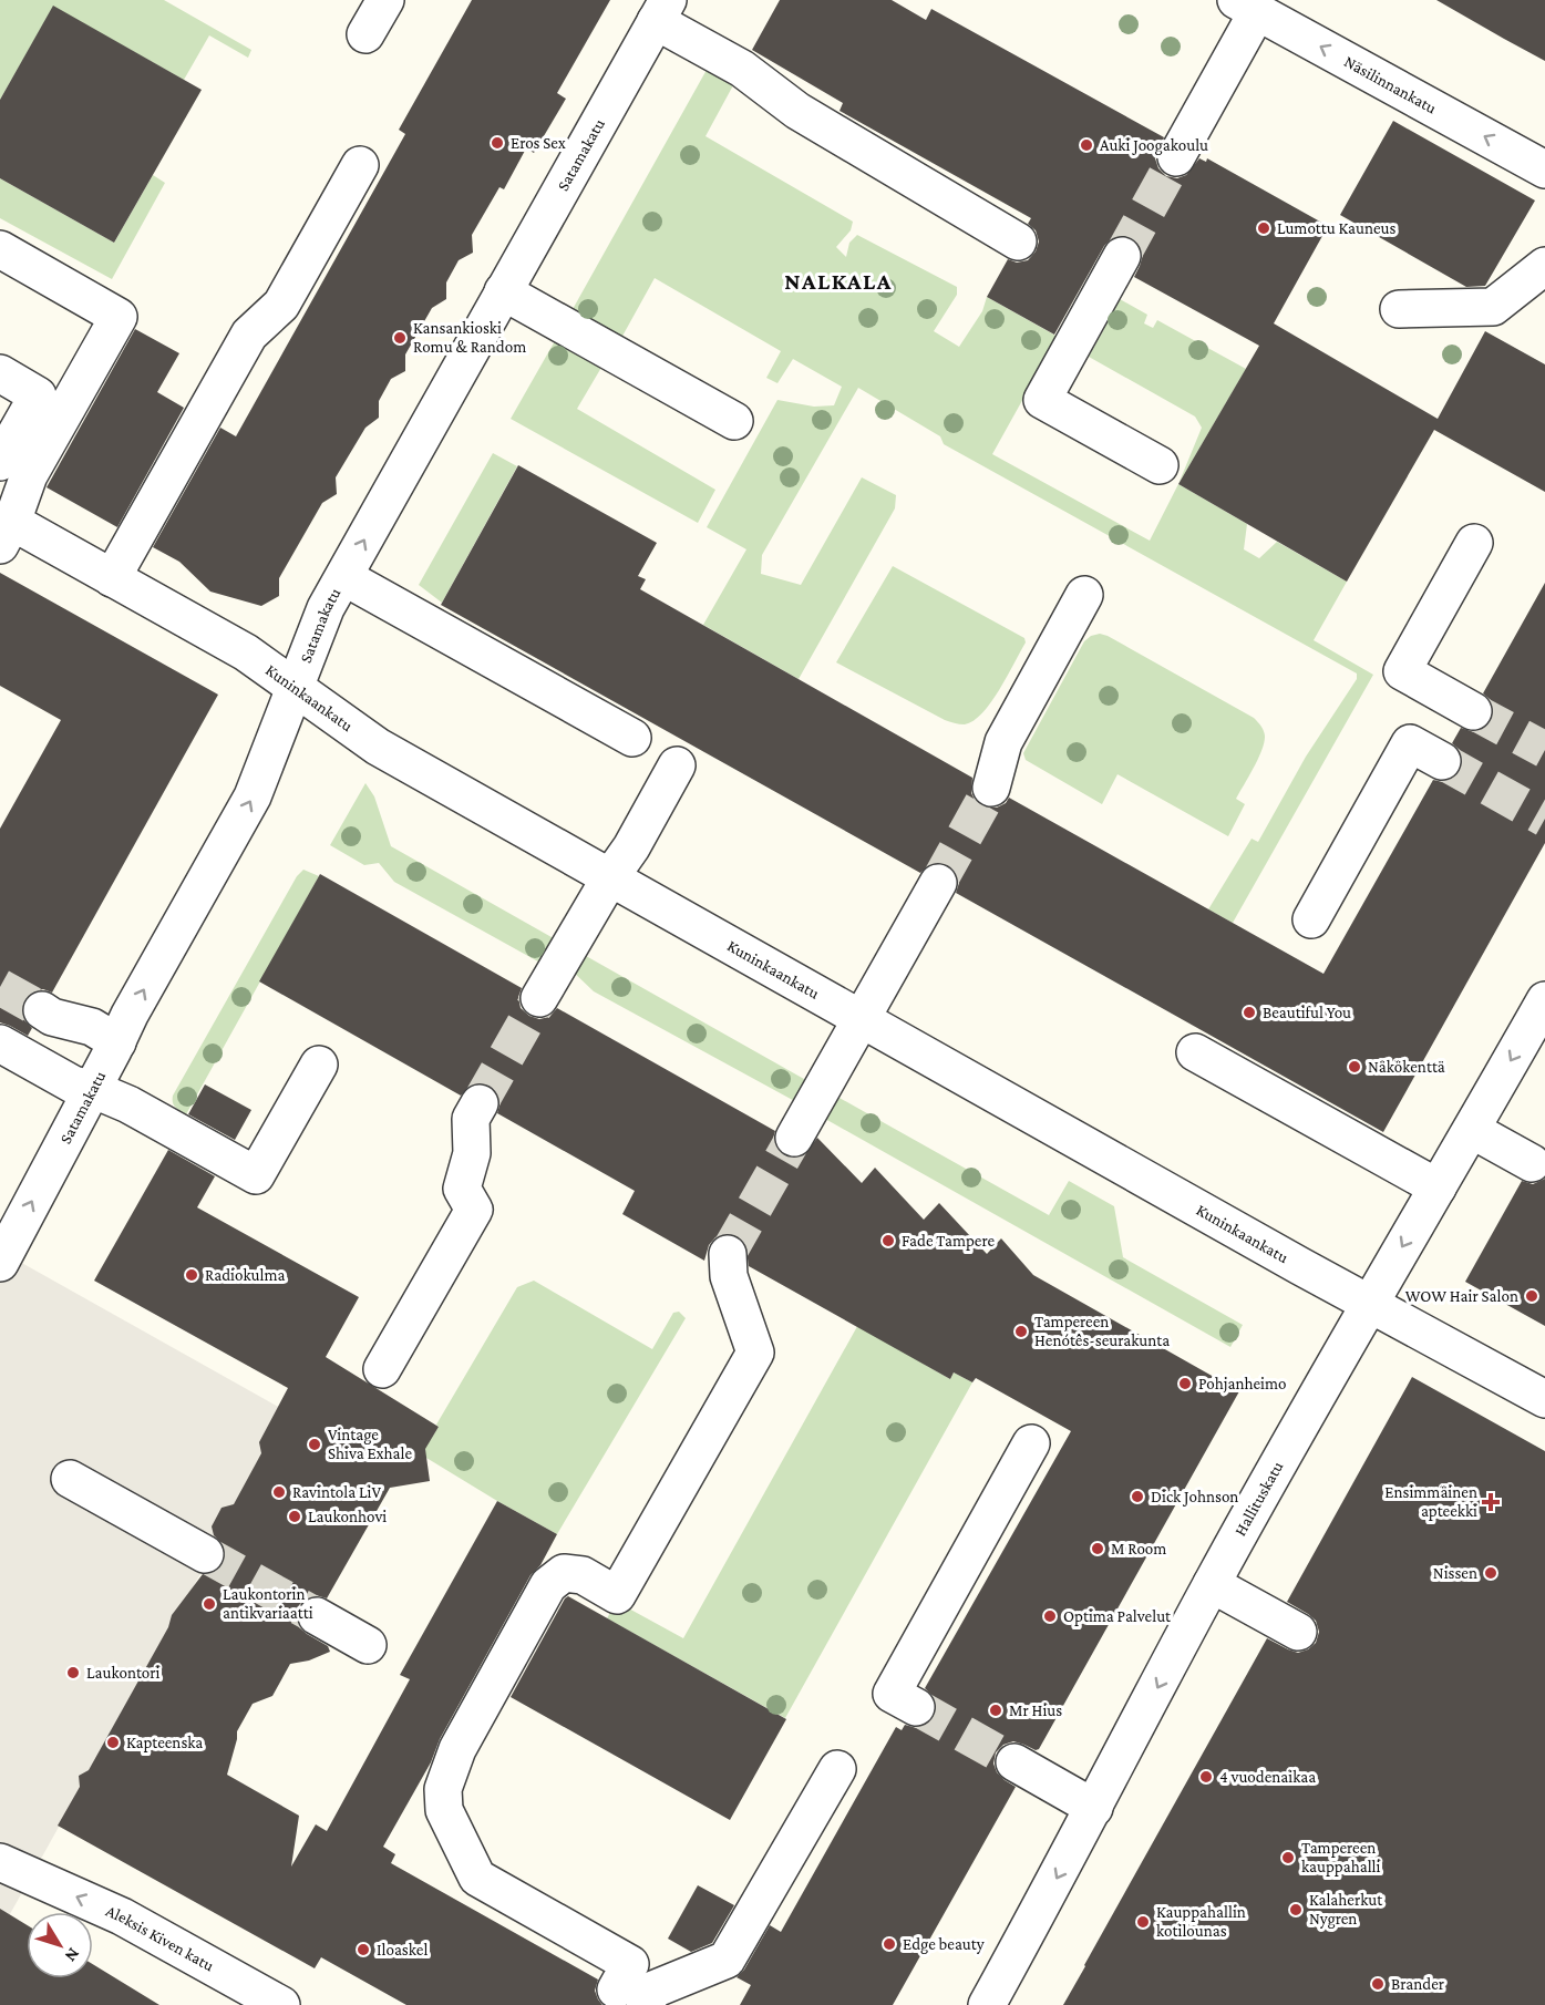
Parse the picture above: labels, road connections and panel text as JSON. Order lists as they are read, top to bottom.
{
  "streets": {
    "street": [
      "Näsilinnankatu",
      "Satamakatu",
      "Kuninkaankatu",
      "Hallituskatu",
      "Aleksis Kiven katu"
    ]
  },
  "crossings": [
    ["Satamakatu", "Kuninkaankatu"],
    ["Kuninkaankatu", "Hallituskatu"]
  ],
  "one_way": ["Näsilinnankatu", "Aleksis Kiven katu"],
  "districts": ["NALKALA"],
  "places": {
    "other": [
      "Eros Sex",
      "Auki Joogakoulu",
      "Lumottu Kauneus",
      "Kansankioski Romu & Random",
      "Beautiful You",
      "Näkökenttä",
      "Fade Tampere",
      "Radiokulma",
      "WOW Hair Salon",
      "Tampereen Henótês-seurakunta",
      "Pohjanheimo",
      "Vintage Shiva Exhale",
      "Ravintola LiV",
      "Dick Johnson",
      "Laukonhovi",
      "M Room",
      "Nissen",
      "Laukontorin antikvariaatti",
      "Optima Palvelut",
      "Laukontori",
      "Mr Hius",
      "Kapteenska",
      "4 vuodenaikaa",
      "Tampereen kauppahalli",
      "Kalaherkut Nygren",
      "Kauppahallin kotilounas",
      "Edge beauty",
      "Iloaskel",
      "Brander"
    ],
    "health": ["Ensimmäinen apteekki"]
  },
  "north": "bottom right"
}
